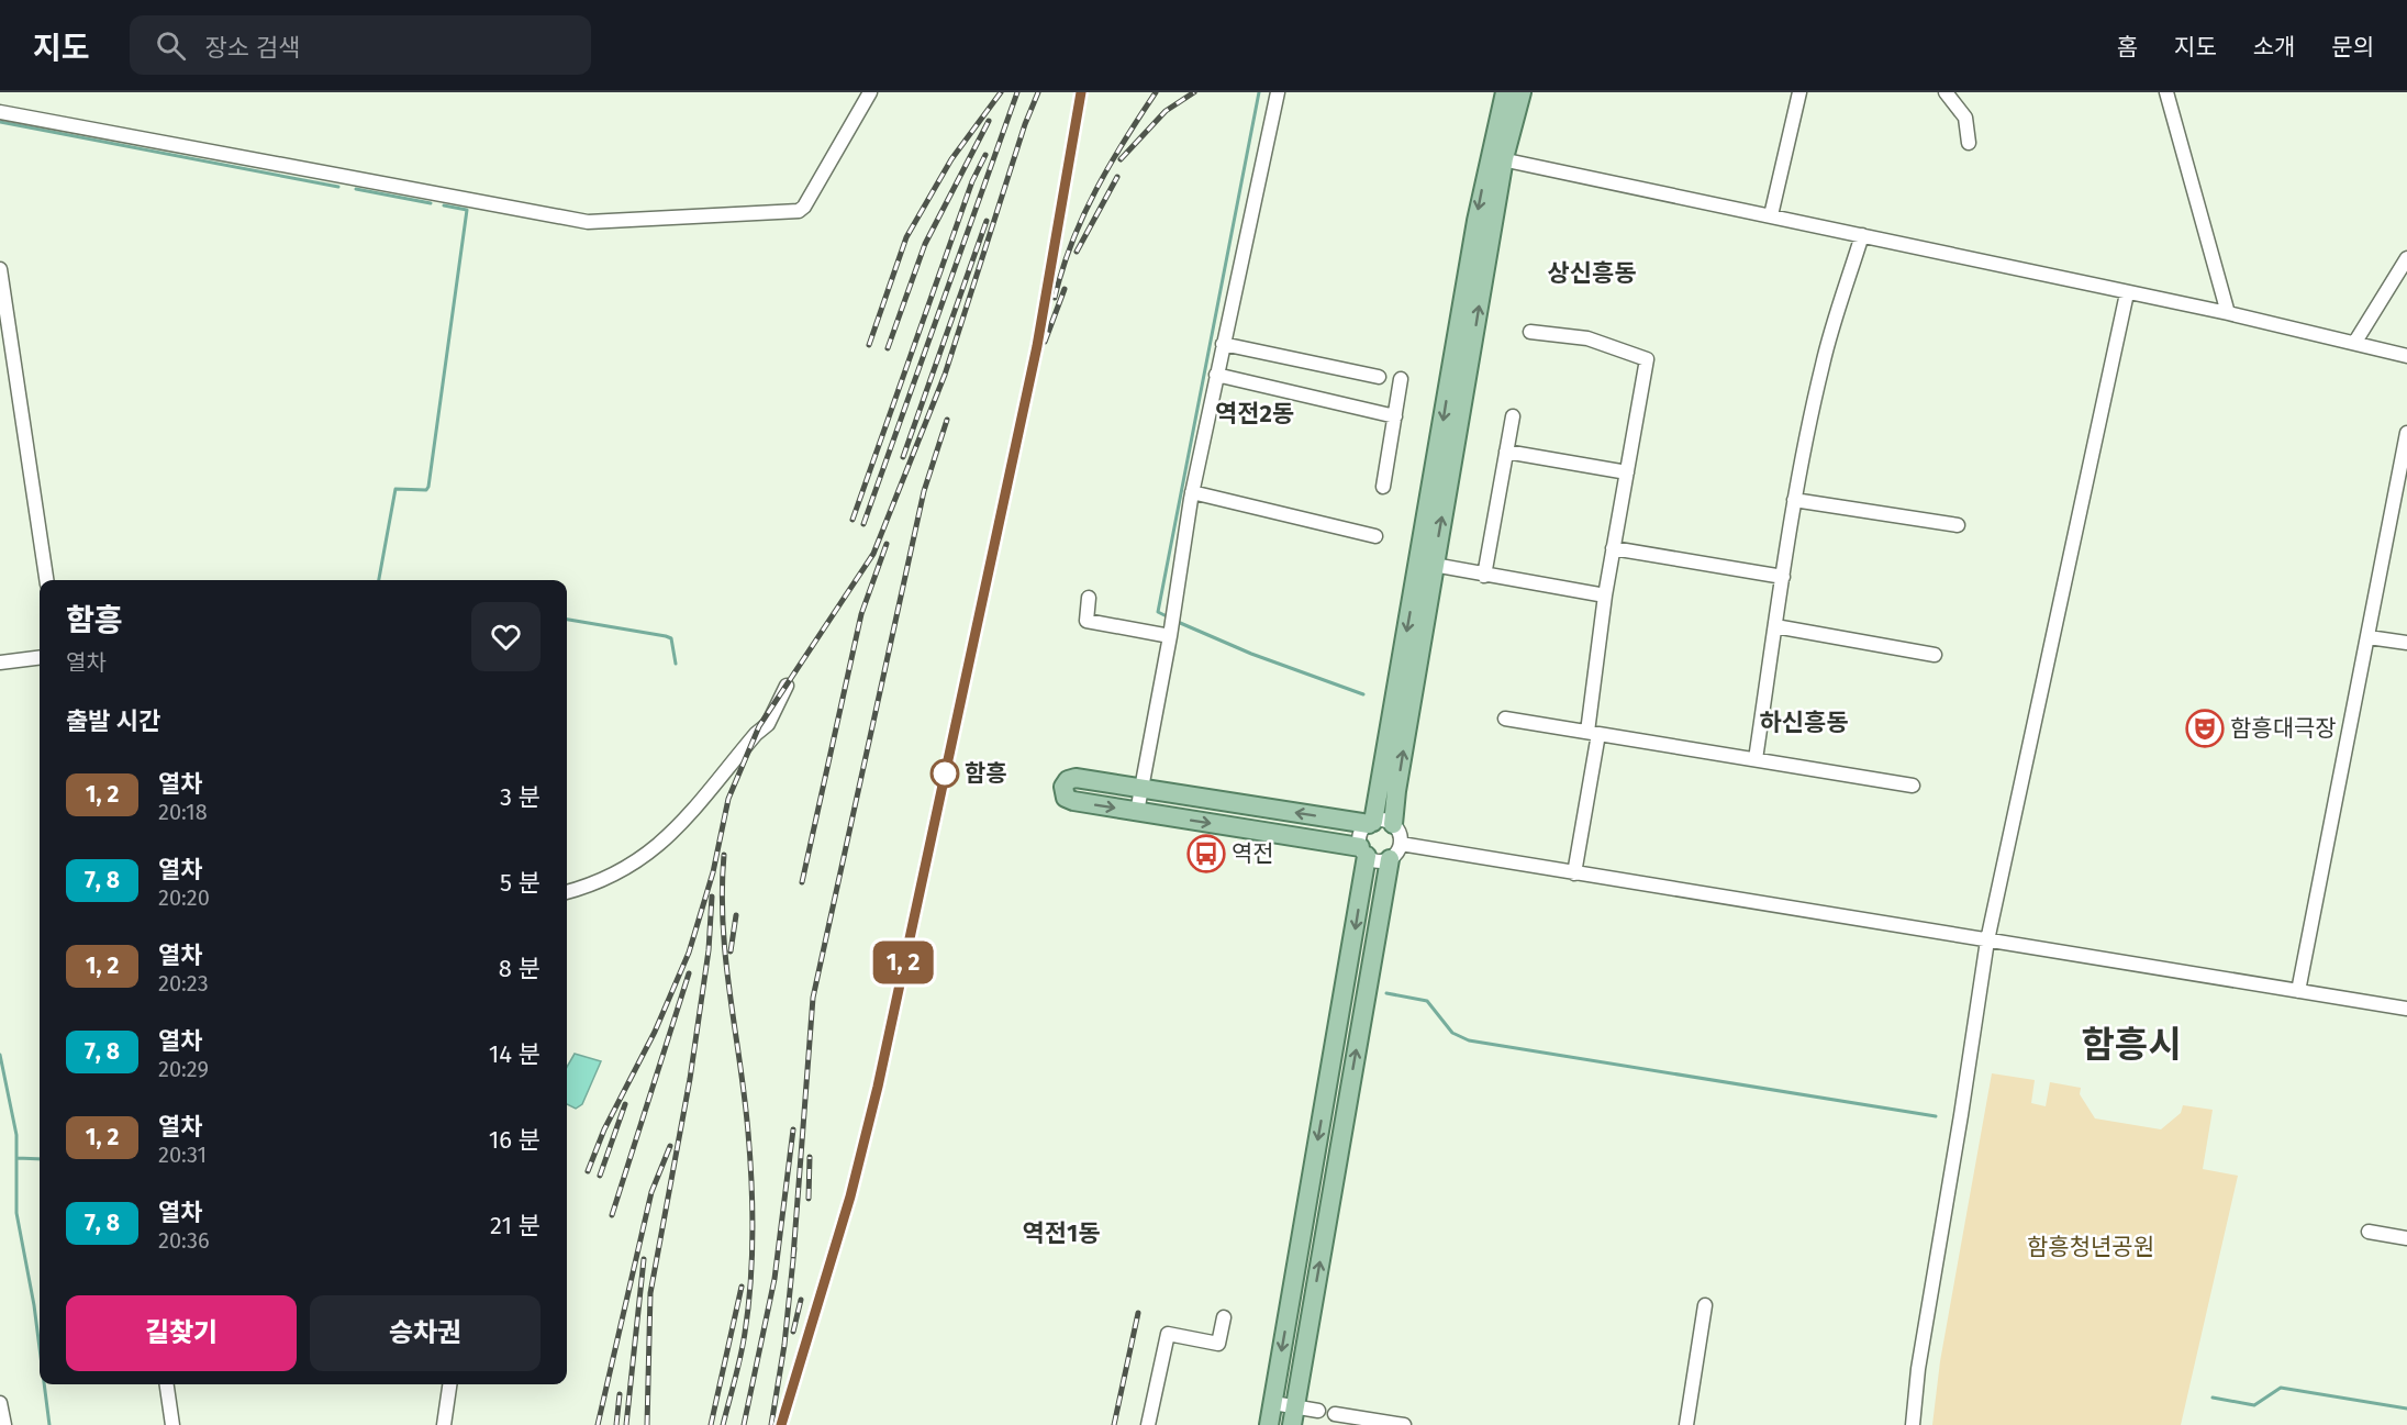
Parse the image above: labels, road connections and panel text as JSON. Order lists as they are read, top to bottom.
{
  "districts": [
    "상신흥동",
    "역전2동",
    "하신흥동",
    "함흥시",
    "역전1동"
  ],
  "parks": ["함흥청년공원"],
  "places": {
    "theatre": ["함흥대극장"],
    "other": ["함흥"],
    "bus stop": ["역전"]
  },
  "page": {
    "header": "지도",
    "search": "장소 검색",
    "nav": [
      "홈",
      "지도",
      "소개",
      "문의"
    ],
    "on_map": "1, 2",
    "heading": [
      ["함흥", "열차"],
      "출발 시간"
    ],
    "list": [
      {
        "mark": "1, 2",
        "name": "열차",
        "note": "20:18",
        "value": "3 분"
      },
      {
        "mark": "7, 8",
        "name": "열차",
        "note": "20:20",
        "value": "5 분"
      },
      {
        "mark": "1, 2",
        "name": "열차",
        "note": "20:23",
        "value": "8 분"
      },
      {
        "mark": "7, 8",
        "name": "열차",
        "note": "20:29",
        "value": "14 분"
      },
      {
        "mark": "1, 2",
        "name": "열차",
        "note": "20:31",
        "value": "16 분"
      },
      {
        "mark": "7, 8",
        "name": "열차",
        "note": "20:36",
        "value": "21 분"
      }
    ],
    "buttons": ["길찾기", "승차권"]
  }
}
